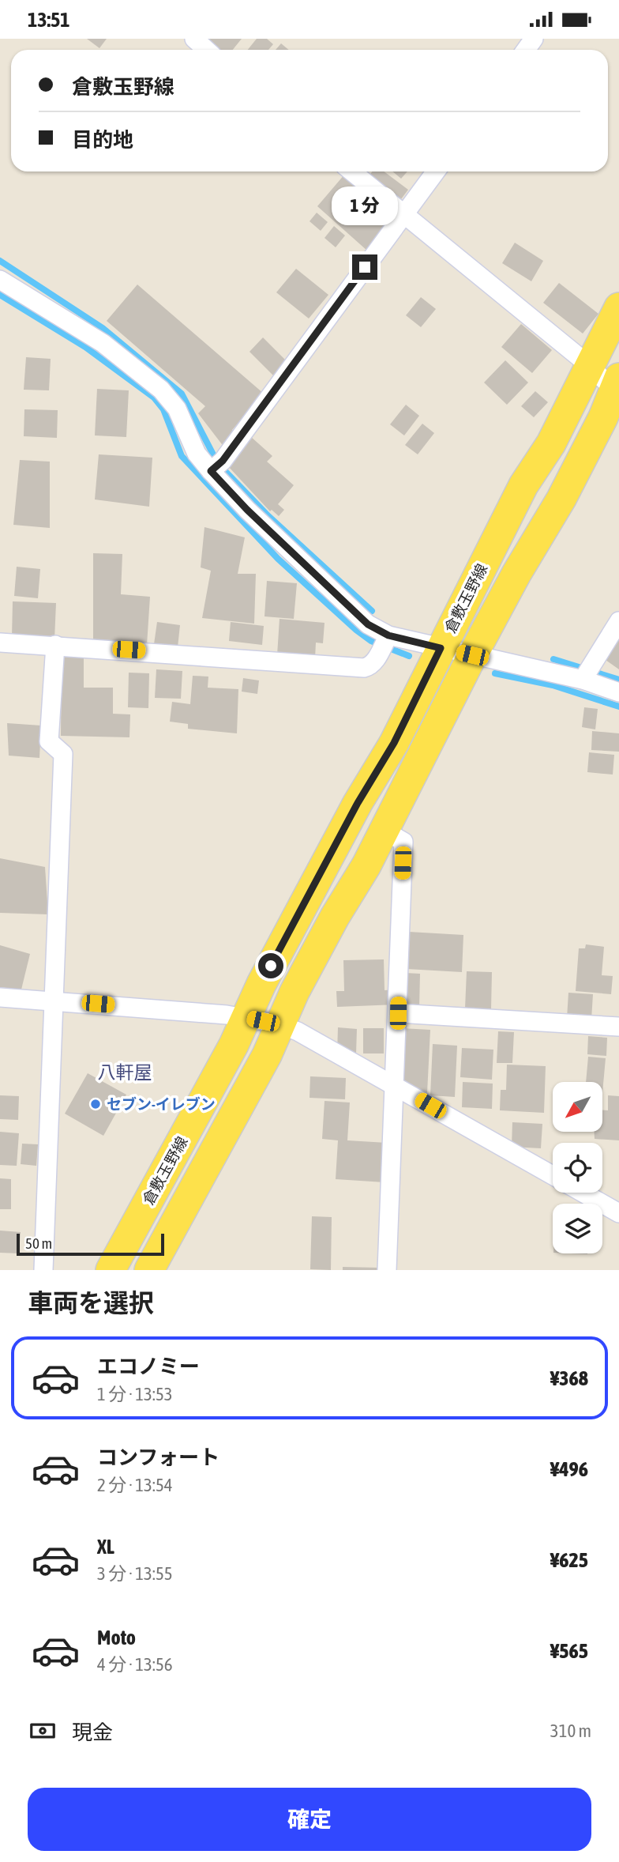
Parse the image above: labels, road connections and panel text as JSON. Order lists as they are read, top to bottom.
{
  "streets": {
    "main road": ["倉敷玉野線"]
  },
  "districts": ["八軒屋"],
  "places": ["セブン-イレブン"],
  "scale_bar": "50 m",
  "north": "bottom left",
  "page": {
    "status": "13:51",
    "banner": ["倉敷玉野線", "目的地"],
    "bubble": "1 分",
    "scale": "50 m",
    "heading": "車両を選択",
    "list": [
      {
        "name": "エコノミー",
        "note": "1 分 · 13:53",
        "value": "¥368"
      },
      {
        "name": "コンフォート",
        "note": "2 分 · 13:54",
        "value": "¥496"
      },
      {
        "name": "XL",
        "note": "3 分 · 13:55",
        "value": "¥625"
      },
      {
        "name": "Moto",
        "note": "4 分 · 13:56",
        "value": "¥565"
      }
    ],
    "pay": ["現金", "310 m"],
    "buttons": "確定"
  }
}
